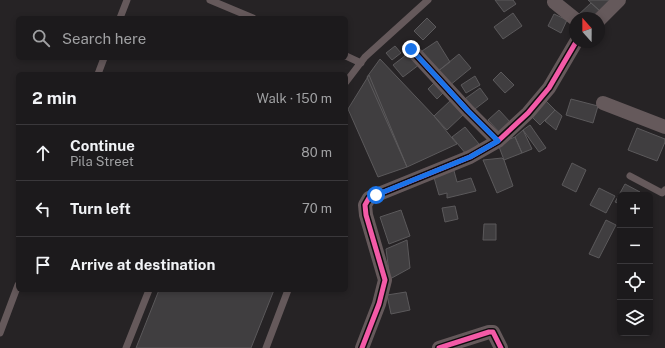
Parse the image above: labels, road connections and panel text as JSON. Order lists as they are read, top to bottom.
{
  "north": "top",
  "page": {
    "search": "Search here",
    "heading": ["2 min", "Walk · 150 m"],
    "list": [
      ["Continue", "Pila Street", "80 m"],
      ["Turn left", "70 m"],
      "Arrive at destination"
    ],
    "map_buttons": ["+", "−"]
  }
}
